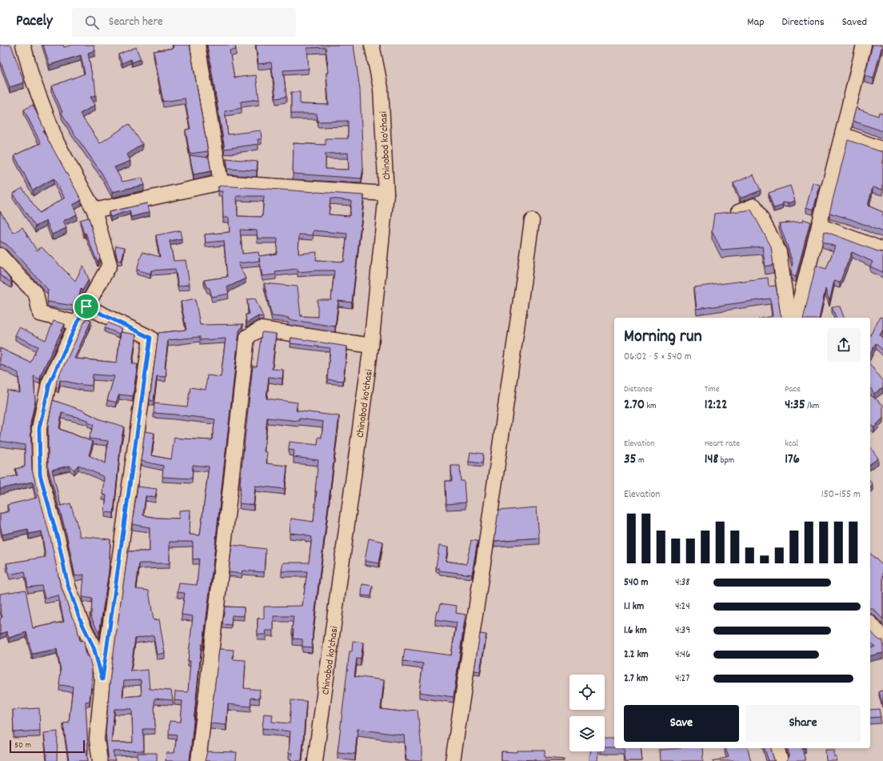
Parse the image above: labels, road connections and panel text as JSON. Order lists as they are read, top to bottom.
{
  "streets": {
    "street": ["Chinobod ko'chasi"]
  },
  "scale_bar": "50 m",
  "page": {
    "header": "Pacely",
    "search": "Search here",
    "nav": ["Map", "Directions", "Saved"],
    "heading": ["Morning run", "06:02 · 5 × 540 m"],
    "stats": [
      ["Distance", "2.70 km"],
      ["Time", "12:22"],
      ["Pace", "4:35 /km"],
      ["Elevation", "35 m"],
      ["Heart rate", "148 bpm"],
      ["kcal", "176"]
    ],
    "chart": ["Elevation", "150–155 m"],
    "list": [
      {
        "name": "540 m",
        "note": "4:38"
      },
      {
        "name": "1.1 km",
        "note": "4:24"
      },
      {
        "name": "1.6 km",
        "note": "4:39"
      },
      {
        "name": "2.2 km",
        "note": "4:46"
      },
      {
        "name": "2.7 km",
        "note": "4:27"
      }
    ],
    "buttons": ["Save", "Share"],
    "scale": "50 m"
  }
}
